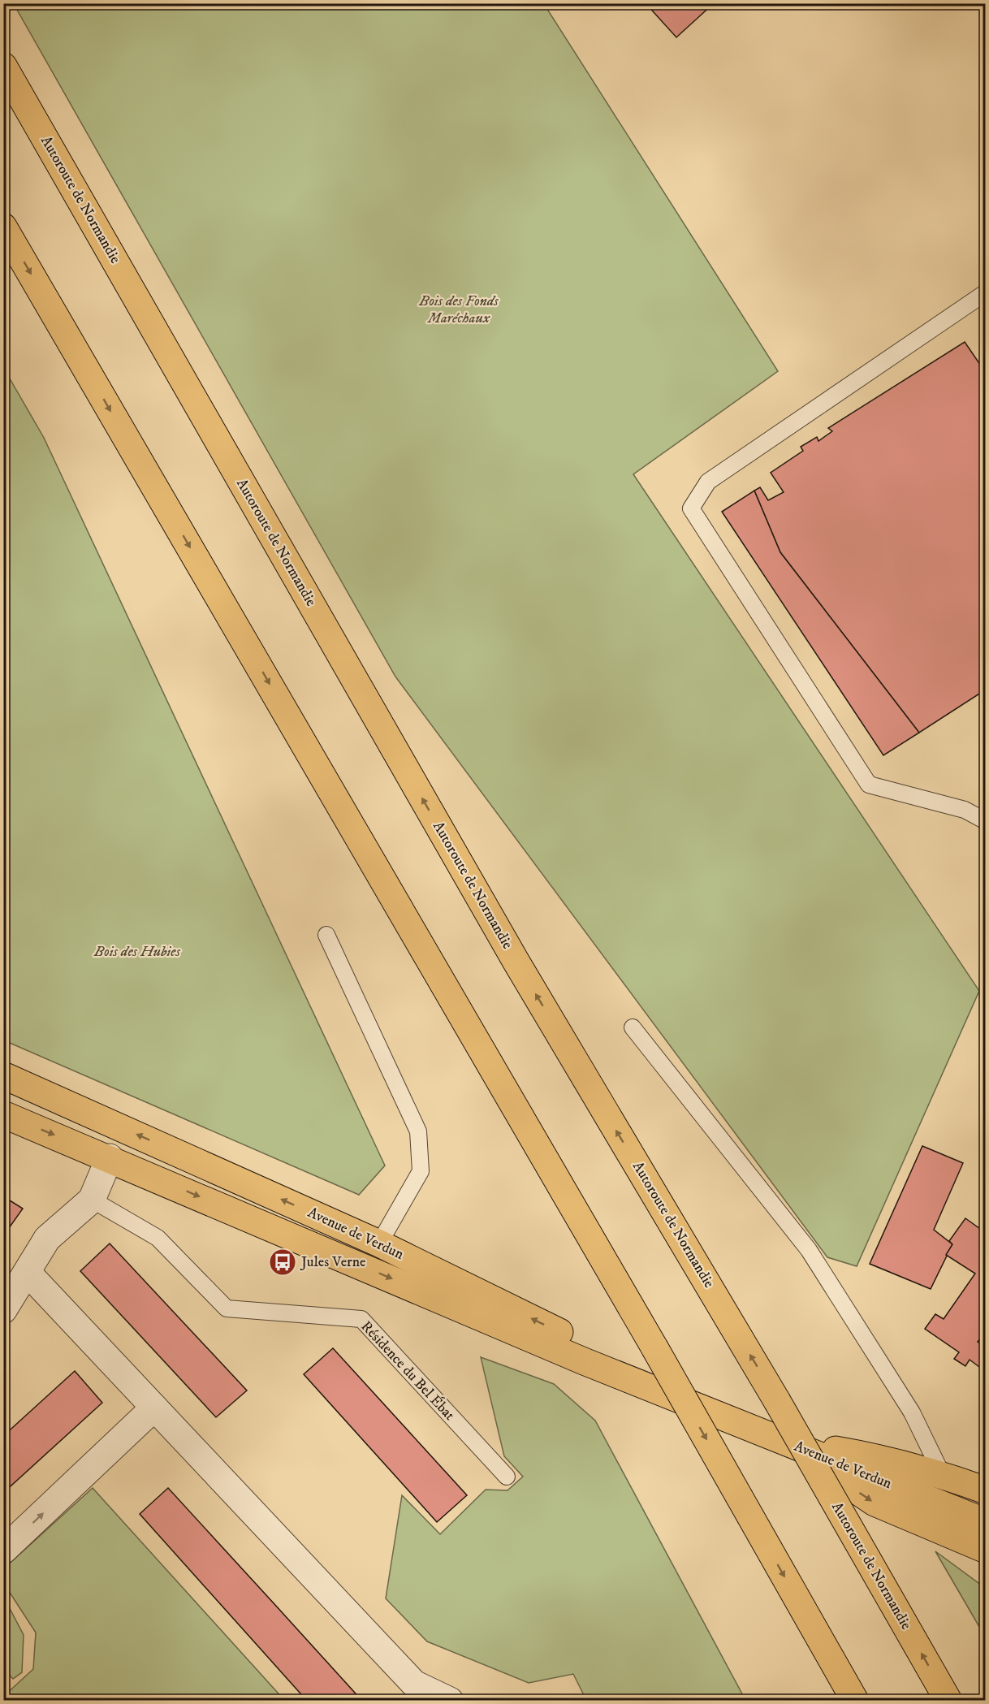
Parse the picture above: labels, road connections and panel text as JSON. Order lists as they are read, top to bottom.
{
  "streets": {
    "main road": ["Autoroute de Normandie", "Avenue de Verdun"],
    "lane": ["Résidence du Bel Ébat"]
  },
  "parks": ["Bois des Fonds Maréchaux", "Bois des Hubies"],
  "places": {
    "bus stop": ["Jules Verne"]
  }
}
